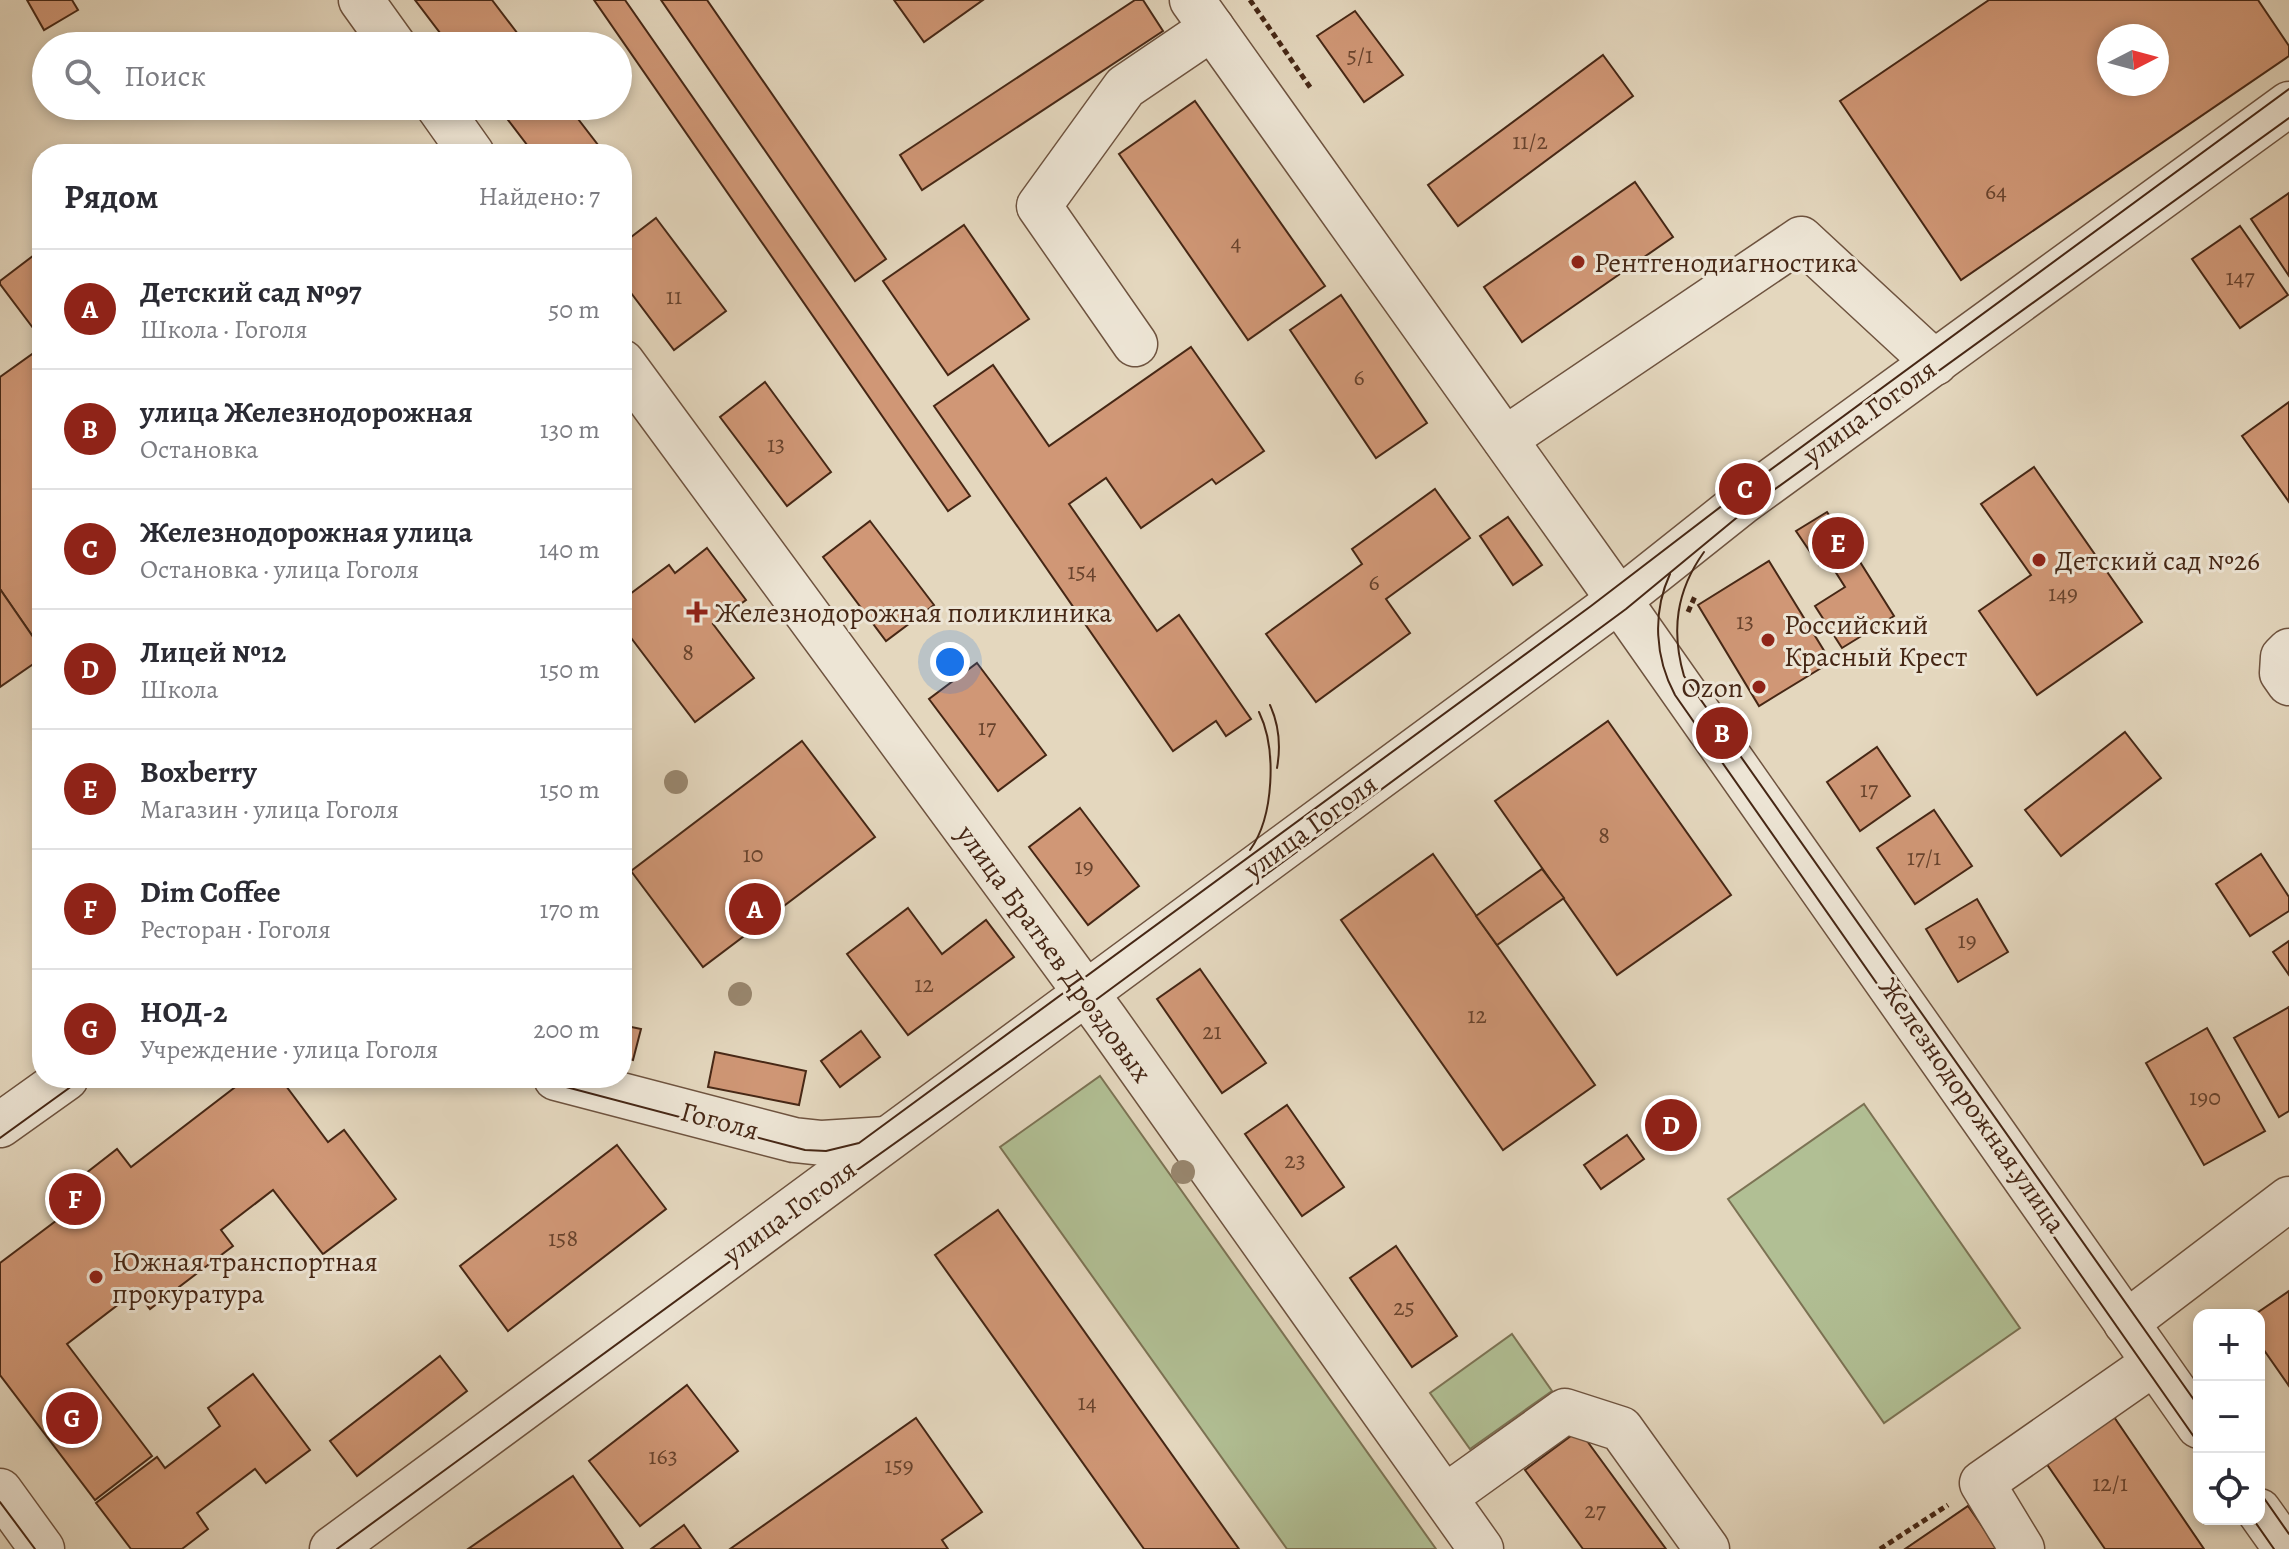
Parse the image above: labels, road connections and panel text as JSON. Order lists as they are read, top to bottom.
{
  "streets": {
    "street": [
      "улица Гоголя",
      "улица Братьев Дроздовых",
      "Железнодорожная улица",
      "Гоголя"
    ]
  },
  "crossings": [
    ["улица Гоголя", "улица Братьев Дроздовых"],
    ["улица Гоголя", "Железнодорожная улица"],
    ["улица Гоголя", "Гоголя"]
  ],
  "places": {
    "other": [
      "Рентгенодиагностика",
      "Детский сад №26",
      "Российский Красный Крест",
      "Ozon",
      "Южная транспортная прокуратура"
    ],
    "health": ["Железнодорожная поликлиника"]
  },
  "house_numbers": [
    "5/1",
    "11/2",
    "64",
    "4",
    "147",
    "11",
    "6",
    "13",
    "154",
    "6",
    "149",
    "13",
    "8",
    "17",
    "17",
    "8",
    "10",
    "17/1",
    "19",
    "19",
    "12",
    "12",
    "21",
    "190",
    "23",
    "158",
    "25",
    "14",
    "163",
    "159",
    "12/1",
    "27"
  ],
  "north": "right",
  "page": {
    "search": "Поиск",
    "heading": ["Рядом", "Найдено: 7"],
    "list": [
      {
        "mark": "A",
        "name": "Детский сад №97",
        "note": "Школа · Гоголя",
        "value": "50 m"
      },
      {
        "mark": "B",
        "name": "улица Железнодорожная",
        "note": "Остановка",
        "value": "130 m"
      },
      {
        "mark": "C",
        "name": "Железнодорожная улица",
        "note": "Остановка · улица Гоголя",
        "value": "140 m"
      },
      {
        "mark": "D",
        "name": "Лицей №12",
        "note": "Школа",
        "value": "150 m"
      },
      {
        "mark": "E",
        "name": "Boxberry",
        "note": "Магазин · улица Гоголя",
        "value": "150 m"
      },
      {
        "mark": "F",
        "name": "Dim Coffee",
        "note": "Ресторан · Гоголя",
        "value": "170 m"
      },
      {
        "mark": "G",
        "name": "НОД-2",
        "note": "Учреждение · улица Гоголя",
        "value": "200 m"
      }
    ],
    "pins": [
      "C",
      "E",
      "B",
      "A",
      "D",
      "F",
      "G"
    ],
    "map_buttons": ["+", "−"]
  }
}
